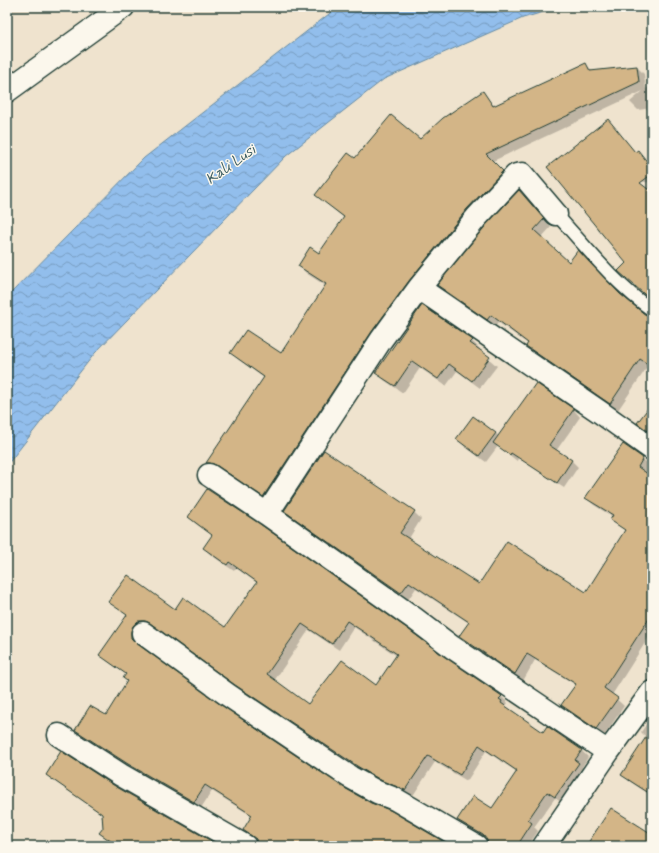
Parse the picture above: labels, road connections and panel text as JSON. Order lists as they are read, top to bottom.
{
  "water": ["Kali Lusi"]
}
